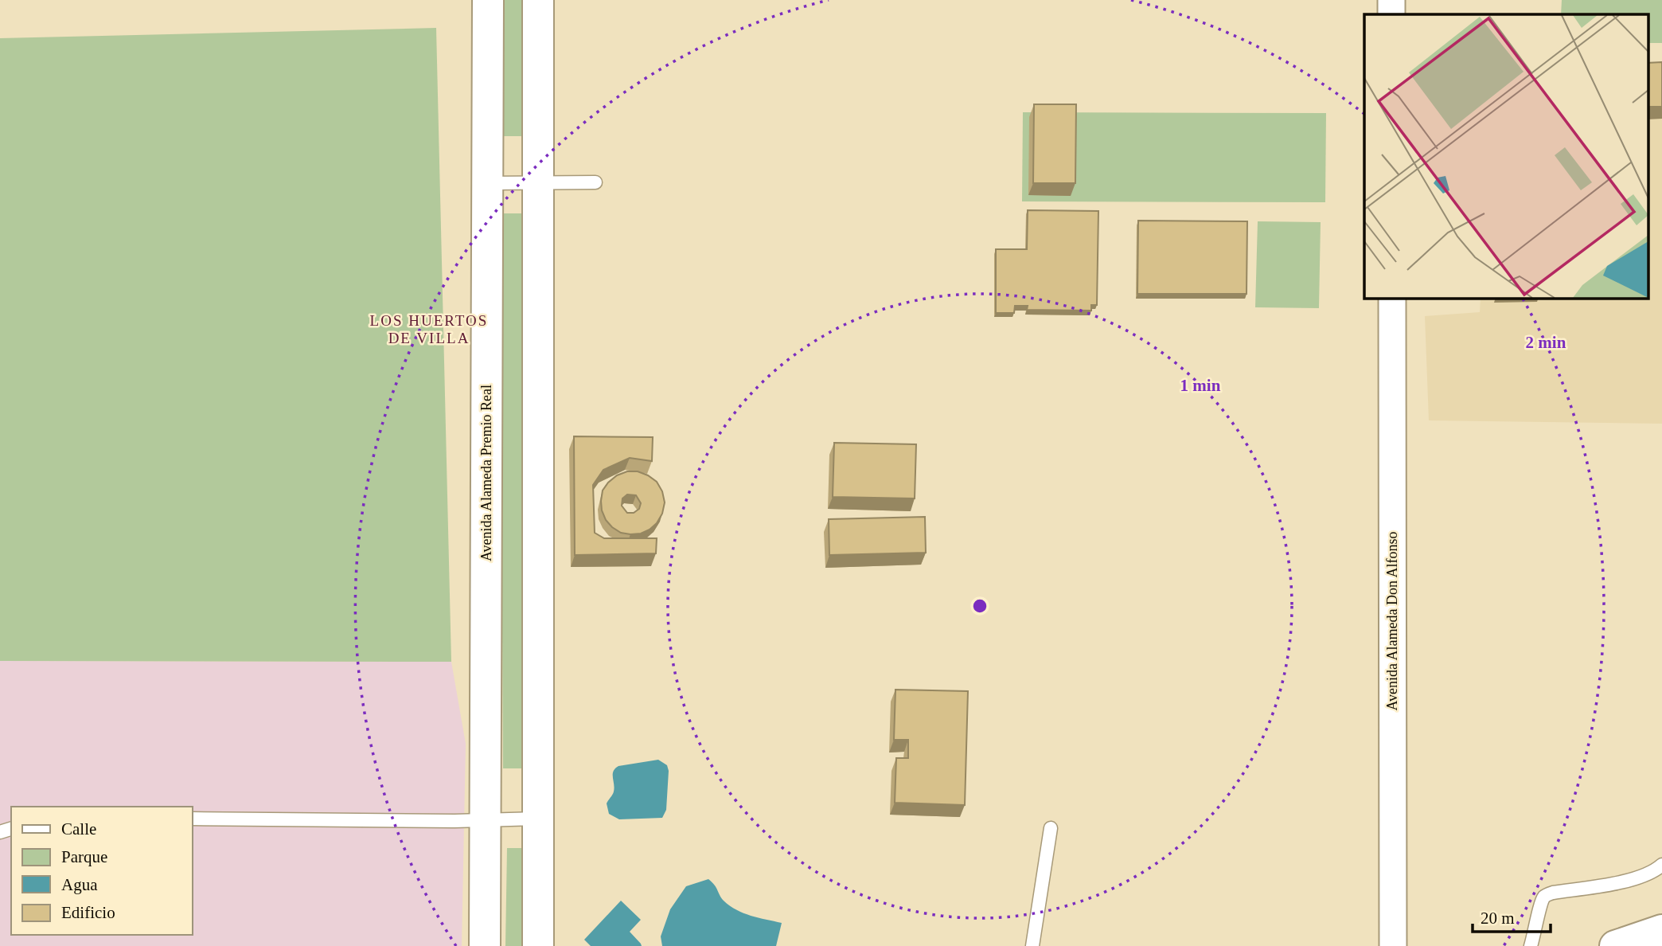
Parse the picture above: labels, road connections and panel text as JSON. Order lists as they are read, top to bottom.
{
  "streets": {
    "street": ["Avenida Alameda Premio Real", "Avenida Alameda Don Alfonso"]
  },
  "districts": ["LOS HUERTOS DE VILLA"],
  "legend": [
    "Calle",
    "Parque",
    "Agua",
    "Edificio"
  ],
  "scale_bar": "20 m",
  "rings": ["2 min", "1 min"]
}
